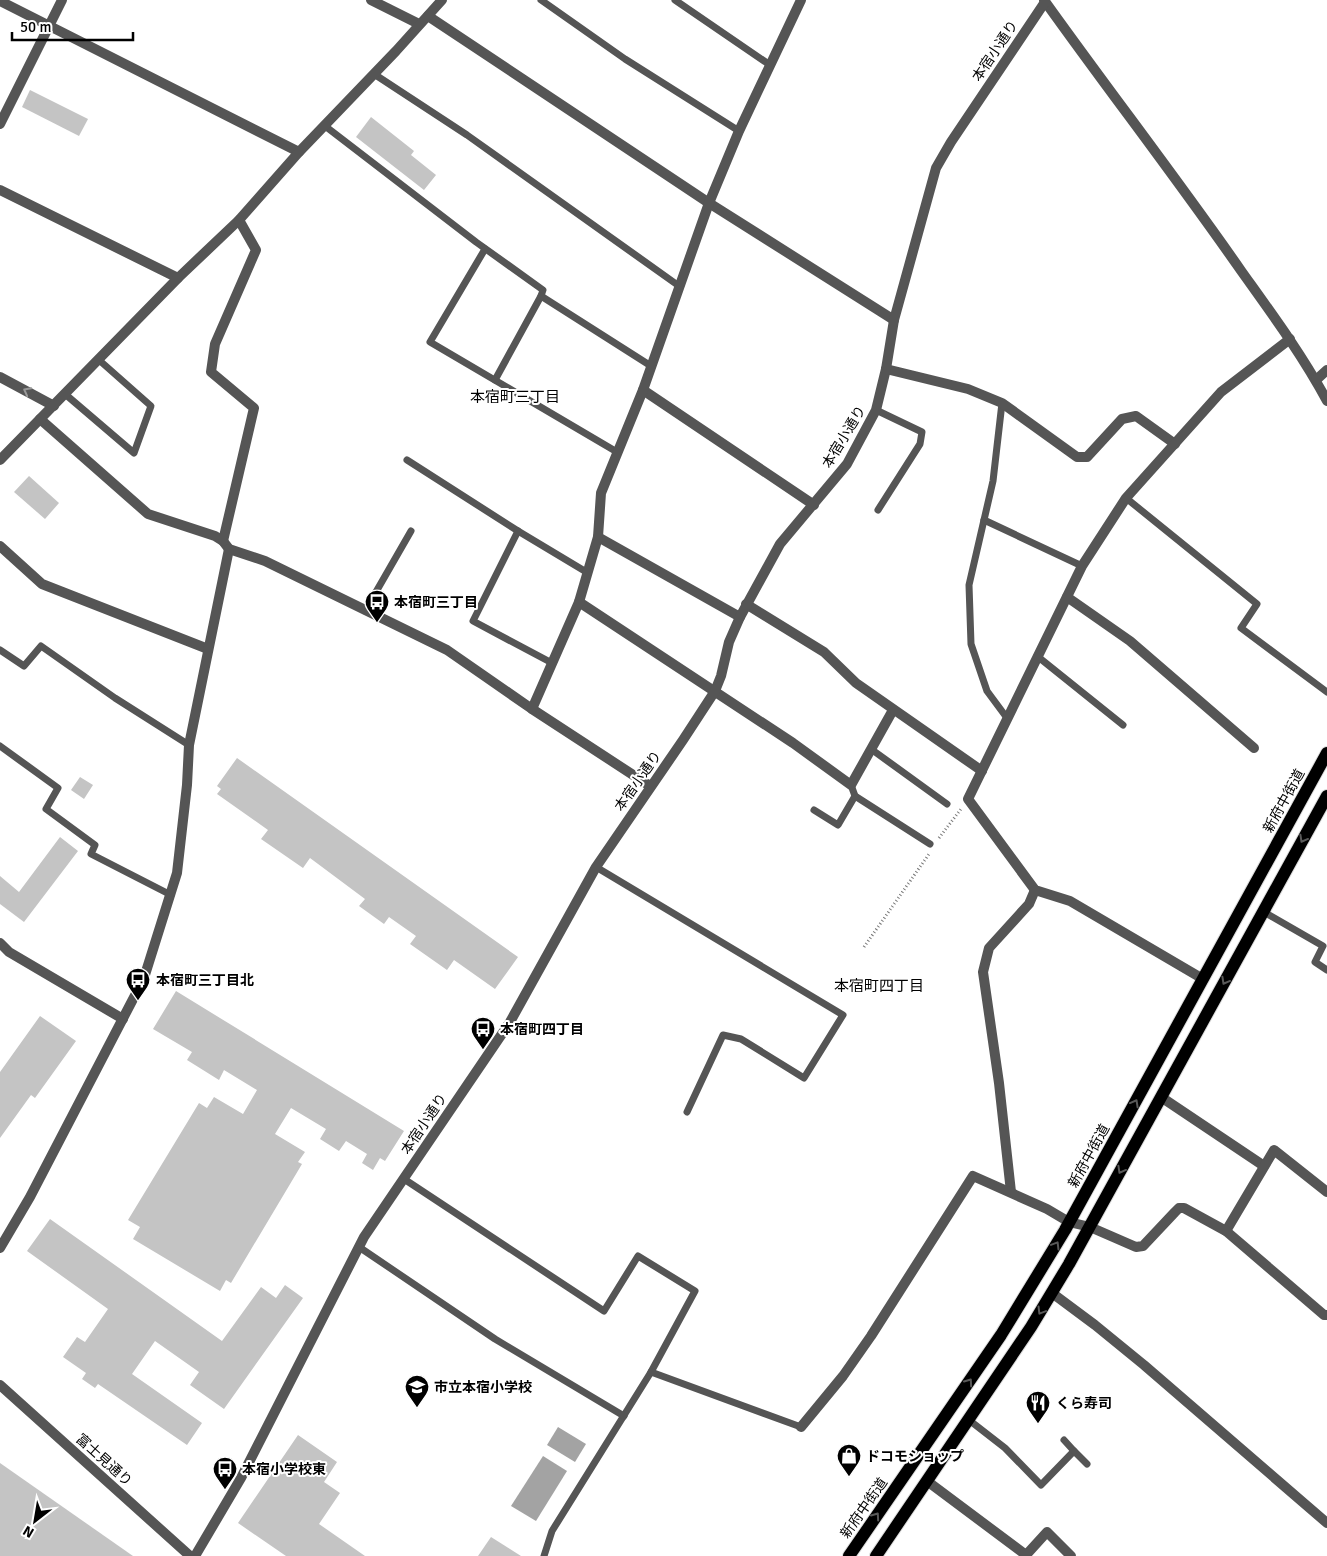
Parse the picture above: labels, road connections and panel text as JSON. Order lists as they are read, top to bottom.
{
  "streets": {
    "main road": ["新府中街道"],
    "street": ["本宿小通り", "富士見通り"]
  },
  "districts": ["本宿町三丁目", "本宿町四丁目"],
  "places": {
    "bus stop": [
      "本宿町三丁目",
      "本宿町三丁目北",
      "本宿町四丁目",
      "本宿小学校東"
    ],
    "school or university": ["市立本宿小学校"],
    "restaurant": ["くら寿司"],
    "shop": ["ドコモショップ"]
  },
  "scale_bar": "50 m",
  "north": "bottom left"
}
